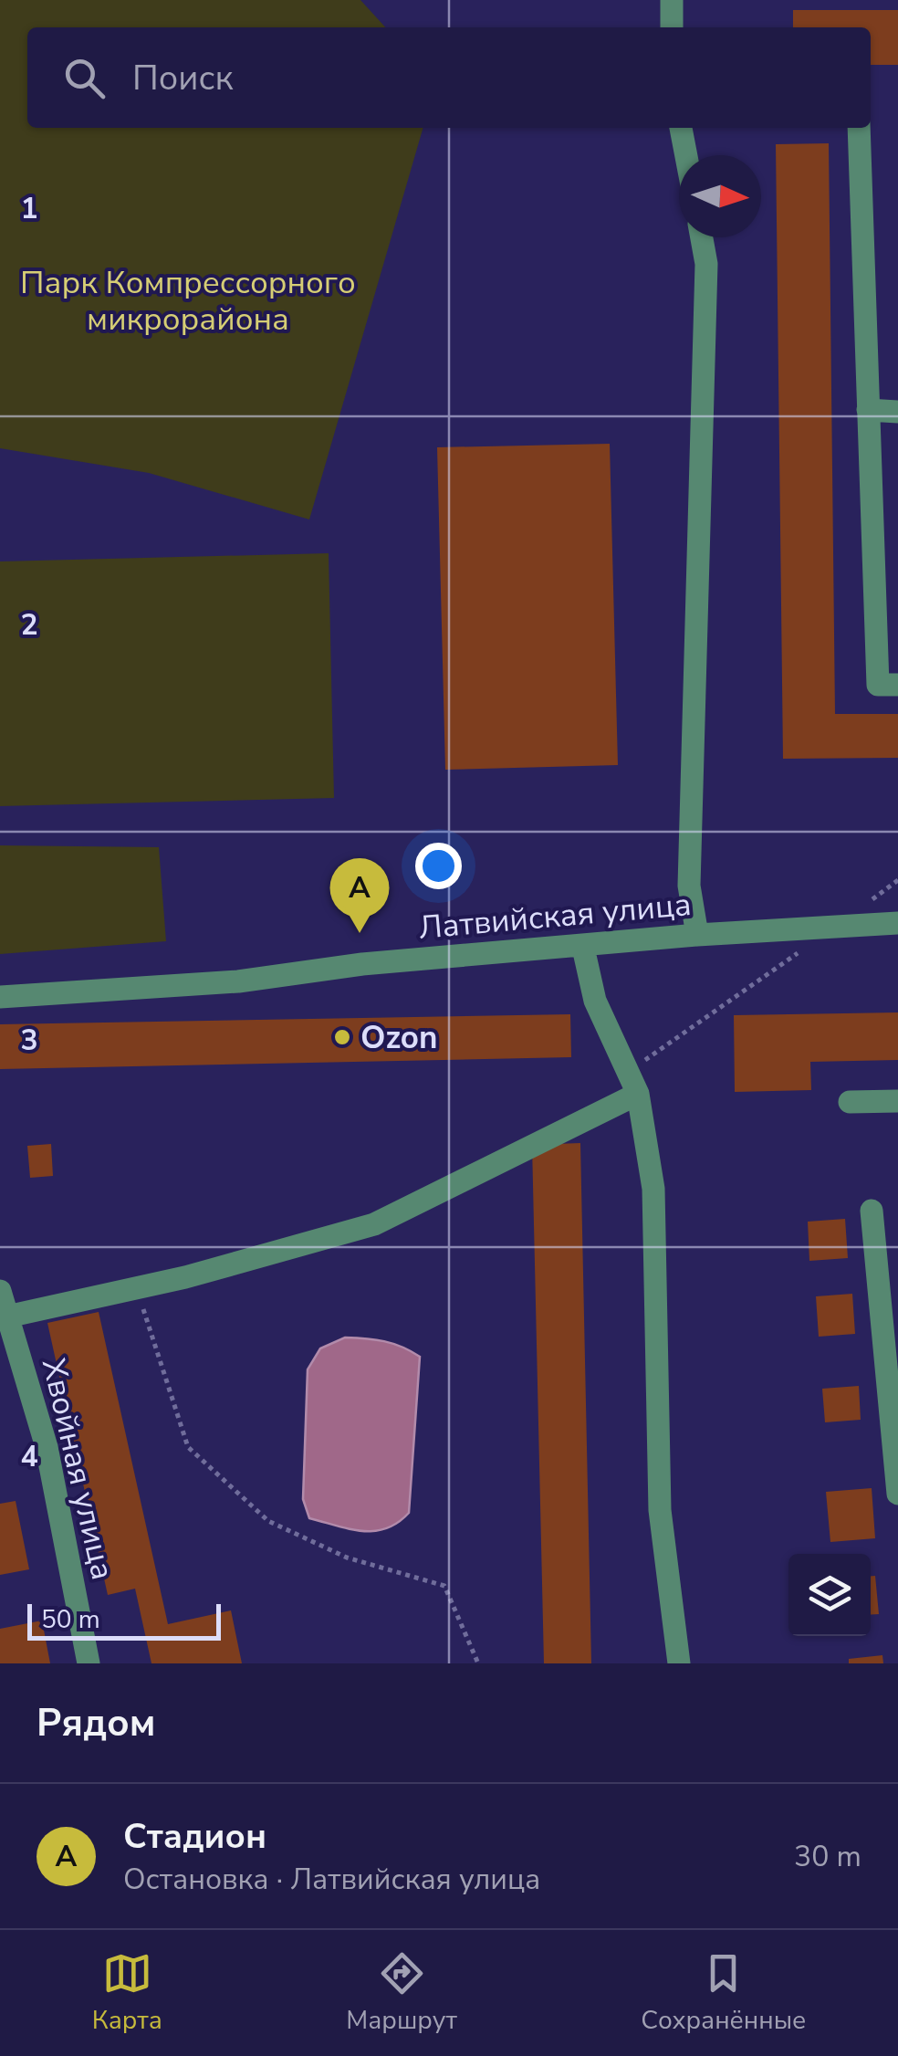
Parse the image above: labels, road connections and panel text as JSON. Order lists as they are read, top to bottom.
{
  "streets": {
    "street": ["Латвийская улица", "Хвойная улица"]
  },
  "parks": ["Парк Компрессорного микрорайона"],
  "places": ["Ozon"],
  "scale_bar": "50 m",
  "north": "right",
  "page": {
    "search": "Поиск",
    "pins": "A",
    "scale": "50 m",
    "heading": "Рядом",
    "list": [
      {
        "mark": "A",
        "name": "Стадион",
        "note": "Остановка · Латвийская улица",
        "value": "30 m"
      }
    ],
    "nav": ["Карта", "Маршрут", "Сохранённые"]
  },
  "grid": {
    "rows": [
      "1",
      "2",
      "3",
      "4"
    ]
  }
}
